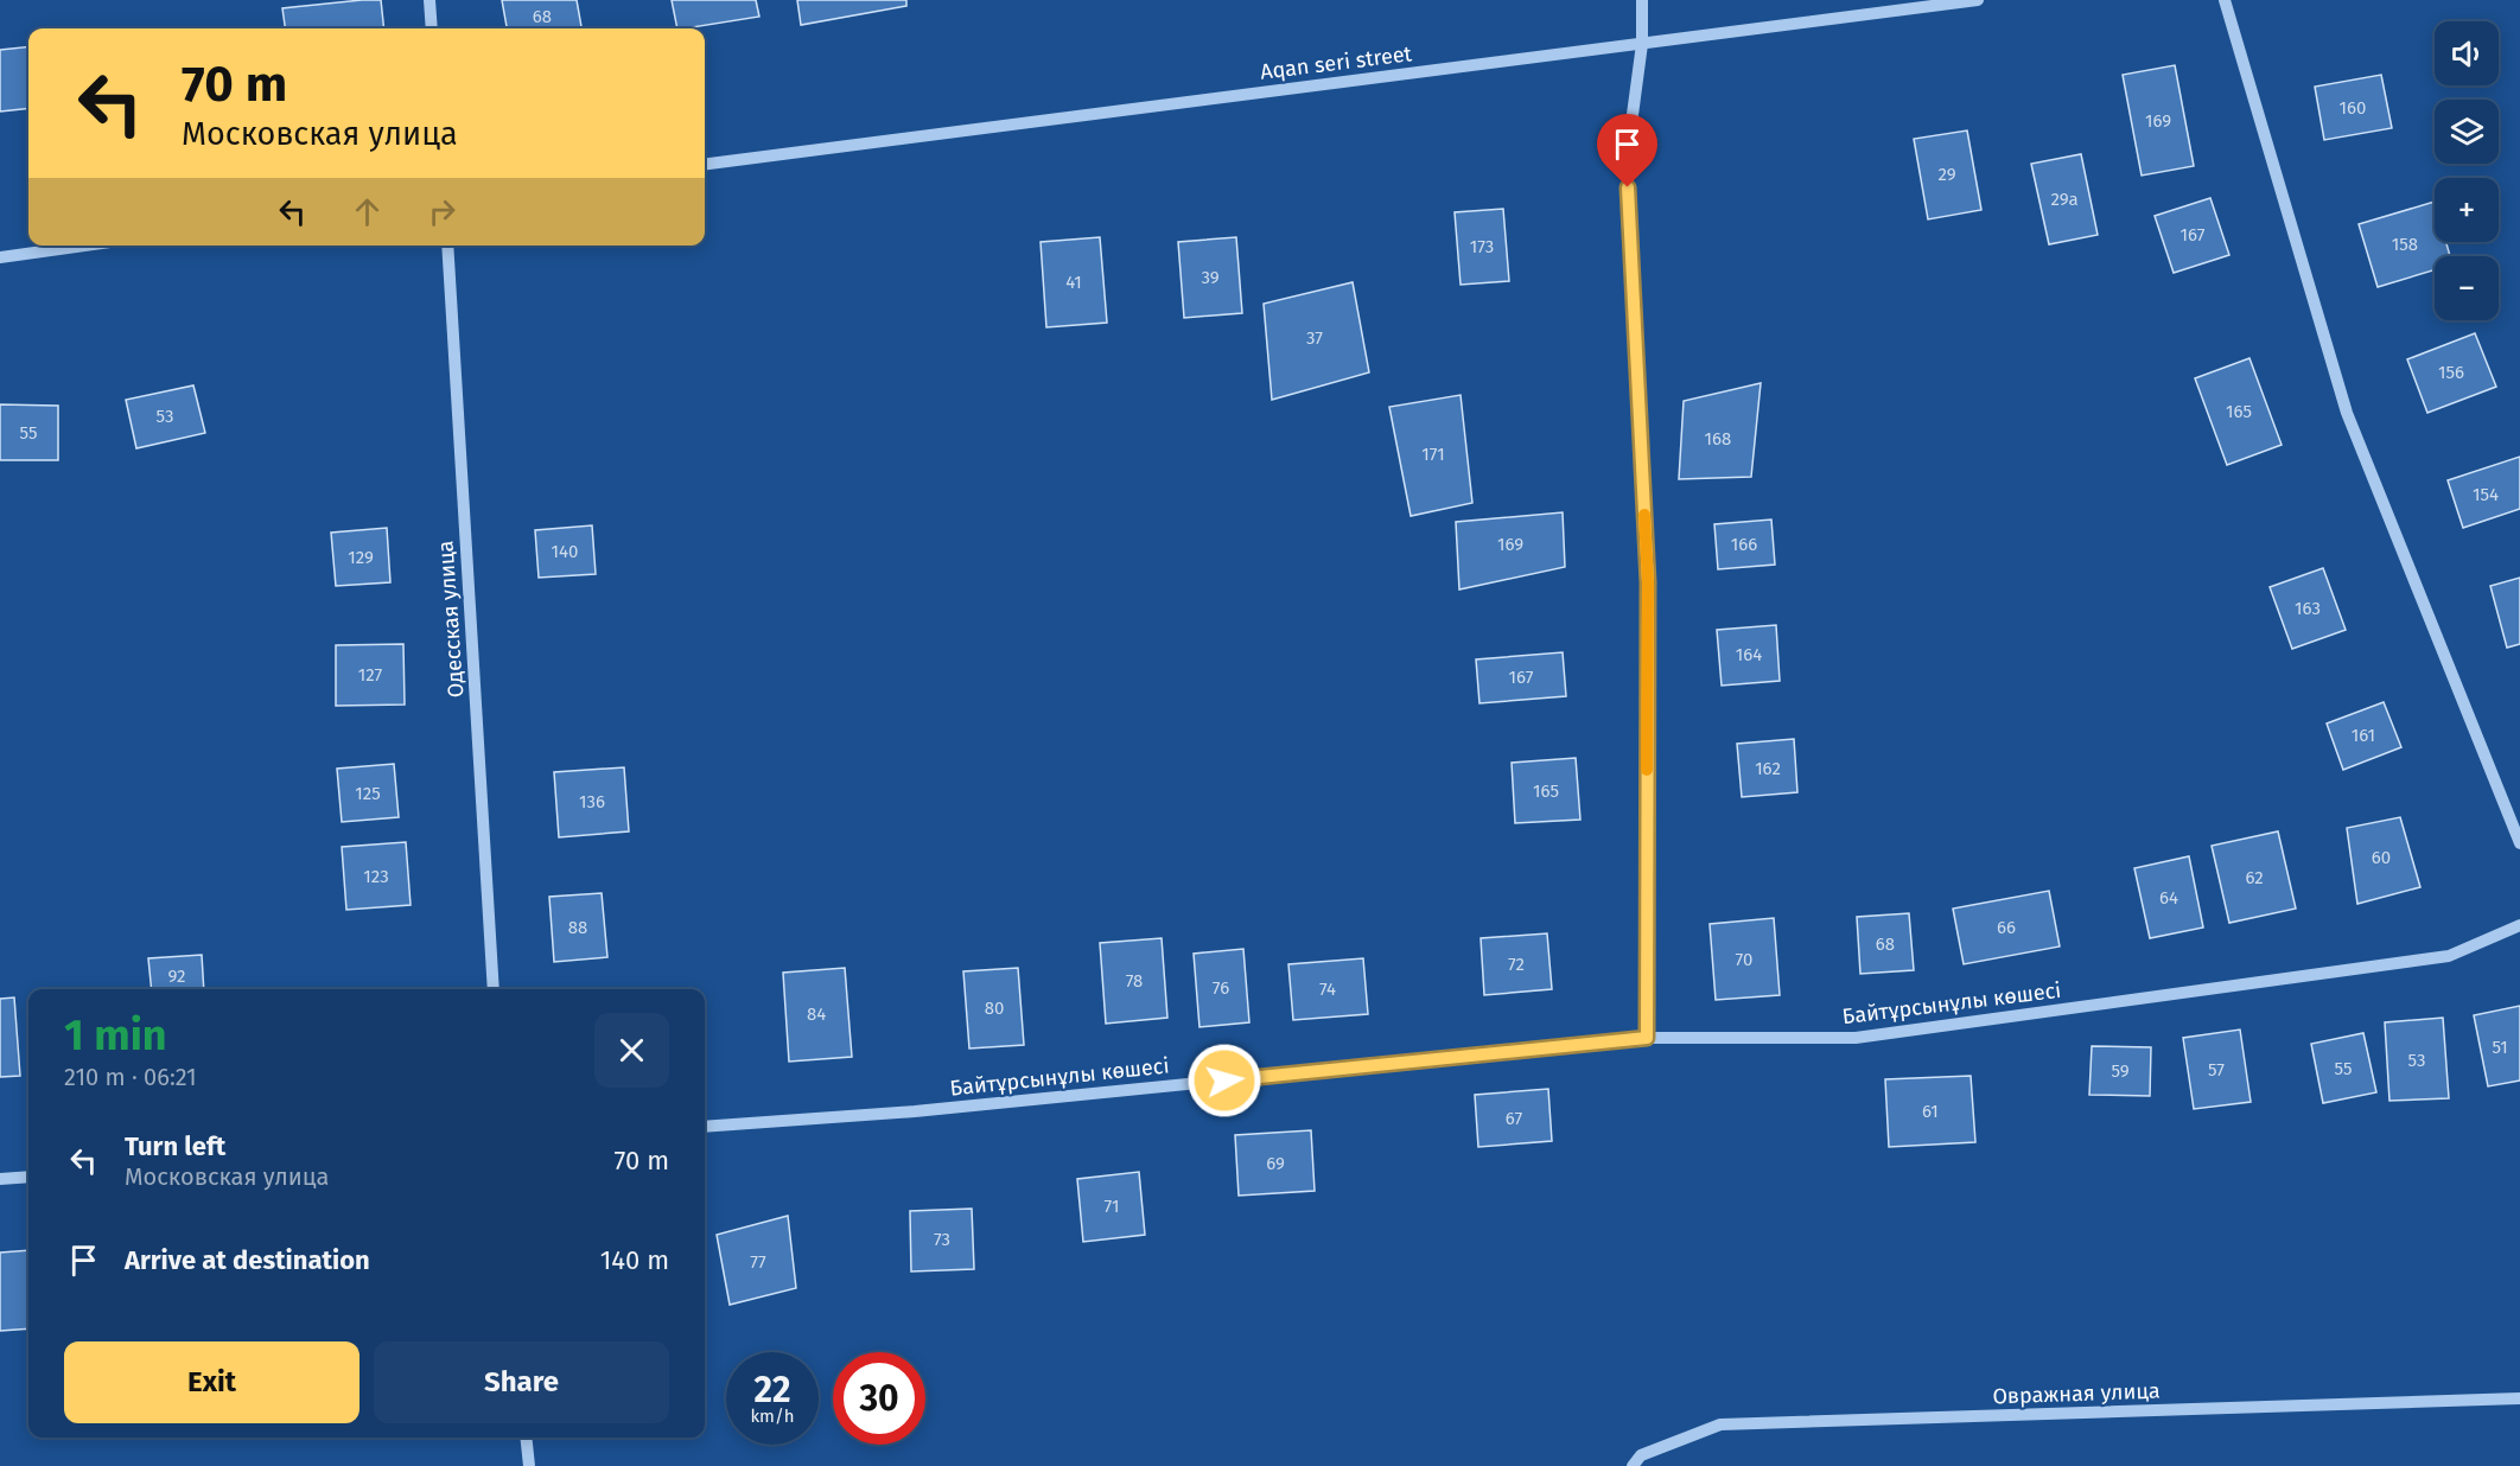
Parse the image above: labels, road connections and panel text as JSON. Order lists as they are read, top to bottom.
{
  "streets": {
    "street": [
      "Aqan seri street",
      "Одесская улица",
      "Байтұрсынұлы көшесі",
      "Овражная улица"
    ]
  },
  "house_numbers": [
    "68",
    "160",
    "169",
    "29",
    "29а",
    "167",
    "158",
    "173",
    "39",
    "41",
    "37",
    "156",
    "165",
    "53",
    "55",
    "168",
    "171",
    "154",
    "169",
    "166",
    "140",
    "129",
    "163",
    "164",
    "127",
    "167",
    "161",
    "162",
    "165",
    "125",
    "136",
    "60",
    "123",
    "62",
    "64",
    "88",
    "66",
    "68",
    "70",
    "72",
    "92",
    "78",
    "76",
    "74",
    "80",
    "84",
    "51",
    "53",
    "55",
    "57",
    "59",
    "61",
    "67",
    "69",
    "71",
    "73",
    "77"
  ],
  "page": {
    "map_buttons": ["+", "−"],
    "turn": ["70 m", "Московская улица"],
    "heading": ["1 min", "210 m · 06:21"],
    "list": [
      {
        "name": "Turn left",
        "note": "Московская улица",
        "value": "70 m"
      },
      {
        "name": "Arrive at destination",
        "value": "140 m"
      }
    ],
    "buttons": ["Exit", "Share"],
    "speed": "22 km/h",
    "limit": "30"
  }
}
